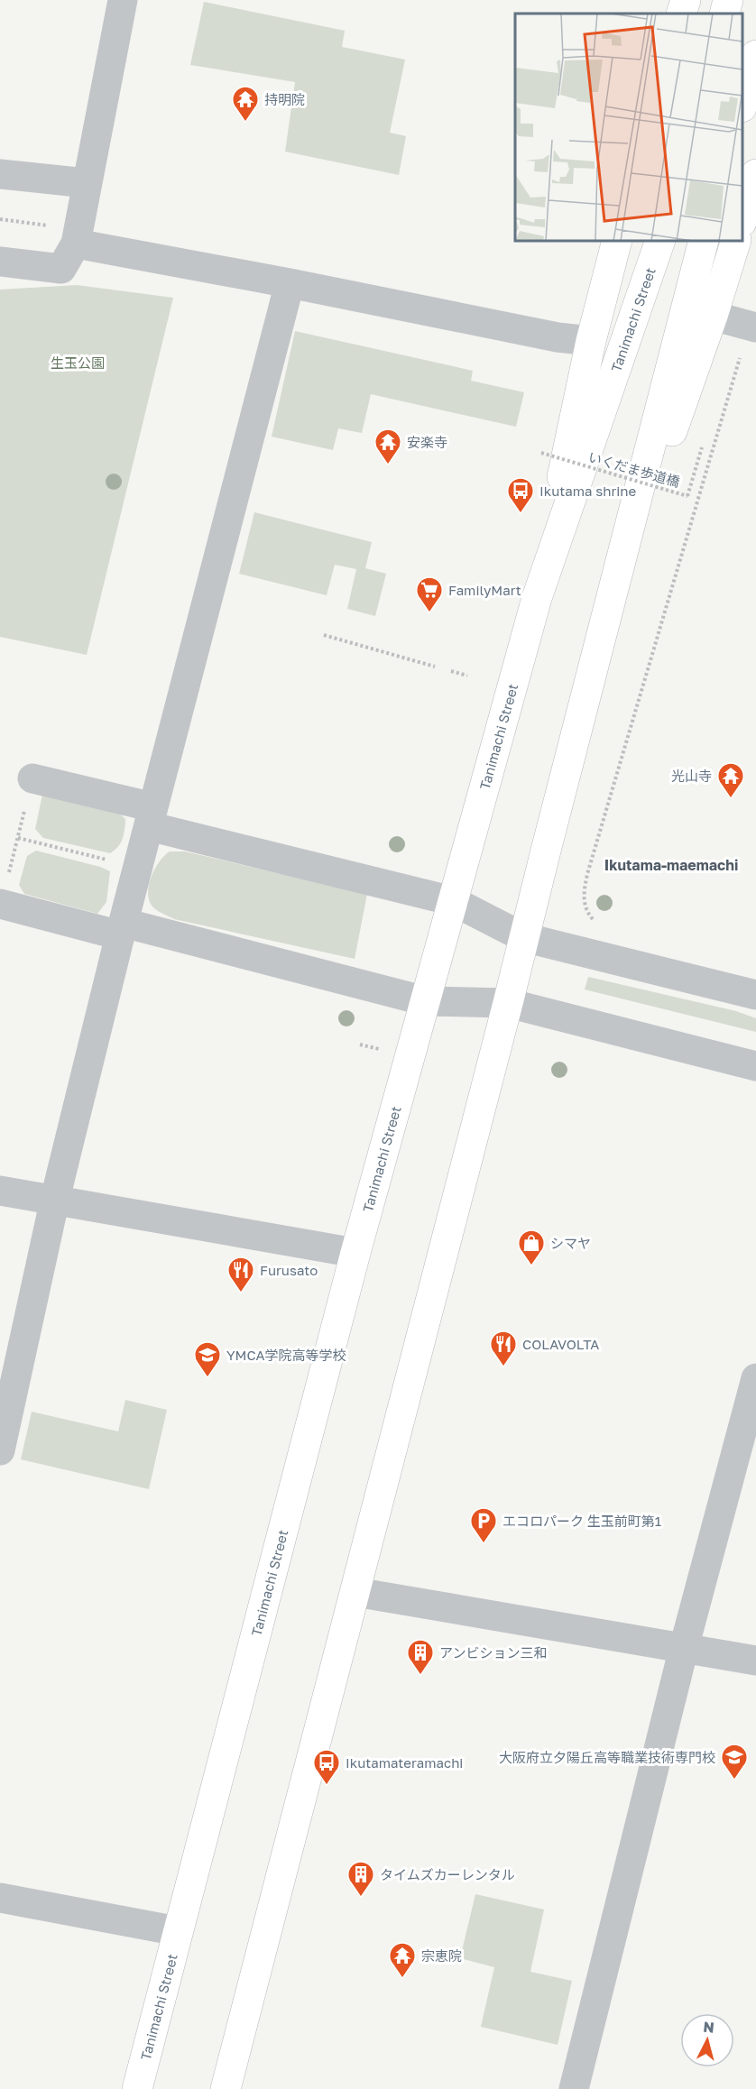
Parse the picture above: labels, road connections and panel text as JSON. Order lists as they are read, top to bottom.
{
  "streets": {
    "main road": ["Tanimachi Street"],
    "path": ["いくだま歩道橋"]
  },
  "districts": ["Ikutama-maemachi"],
  "parks": ["生玉公園"],
  "places": {
    "temple": [
      "持明院",
      "安楽寺",
      "光山寺",
      "宗恵院"
    ],
    "bus stop": ["Ikutama shrine", "Ikutamateramachi"],
    "supermarket": ["FamilyMart"],
    "shop": ["シマヤ"],
    "restaurant": ["Furusato", "COLAVOLTA"],
    "school or university": ["YMCA学院高等学校", "大阪府立夕陽丘高等職業技術専門校"],
    "parking": ["エコロパーク 生玉前町第1"],
    "building": ["アンビション三和", "タイムズカーレンタル"]
  },
  "north": "top"
}
